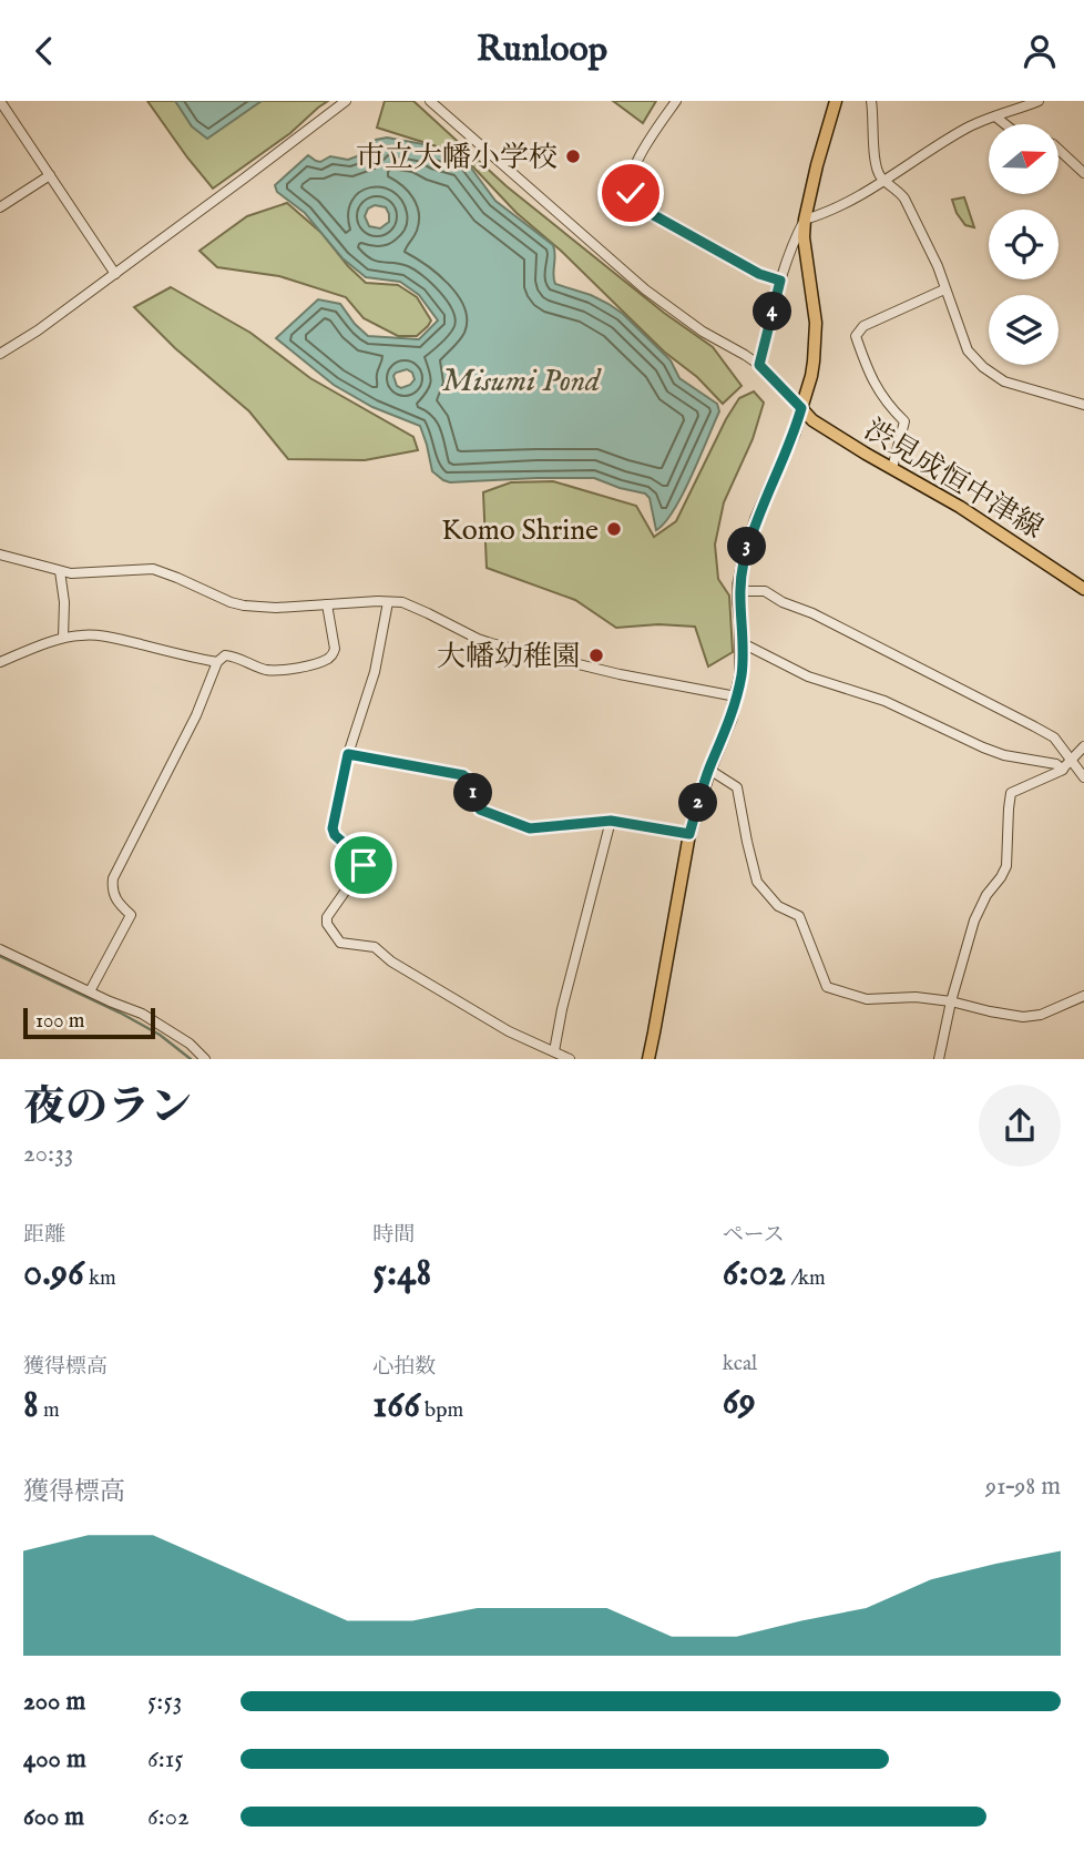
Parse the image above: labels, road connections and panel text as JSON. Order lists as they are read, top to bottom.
{
  "streets": {
    "main road": ["渋見成恒中津線"]
  },
  "water": ["Misumi Pond"],
  "places": ["市立大幡小学校", "Komo Shrine", "大幡幼稚園"],
  "scale_bar": "100 m",
  "north": "right",
  "page": {
    "header": "Runloop",
    "pins": [
      "4",
      "3",
      "1",
      "2"
    ],
    "scale": "100 m",
    "heading": ["夜のラン", "20:33"],
    "stats": [
      ["距離", "0.96 km"],
      ["時間", "5:48"],
      ["ペース", "6:02 /km"],
      ["獲得標高", "8 m"],
      ["心拍数", "166 bpm"],
      ["kcal", "69"]
    ],
    "chart": ["獲得標高", "91–98 m"],
    "list": [
      {
        "name": "200 m",
        "note": "5:53"
      },
      {
        "name": "400 m",
        "note": "6:15"
      },
      {
        "name": "600 m",
        "note": "6:02"
      }
    ]
  }
}
